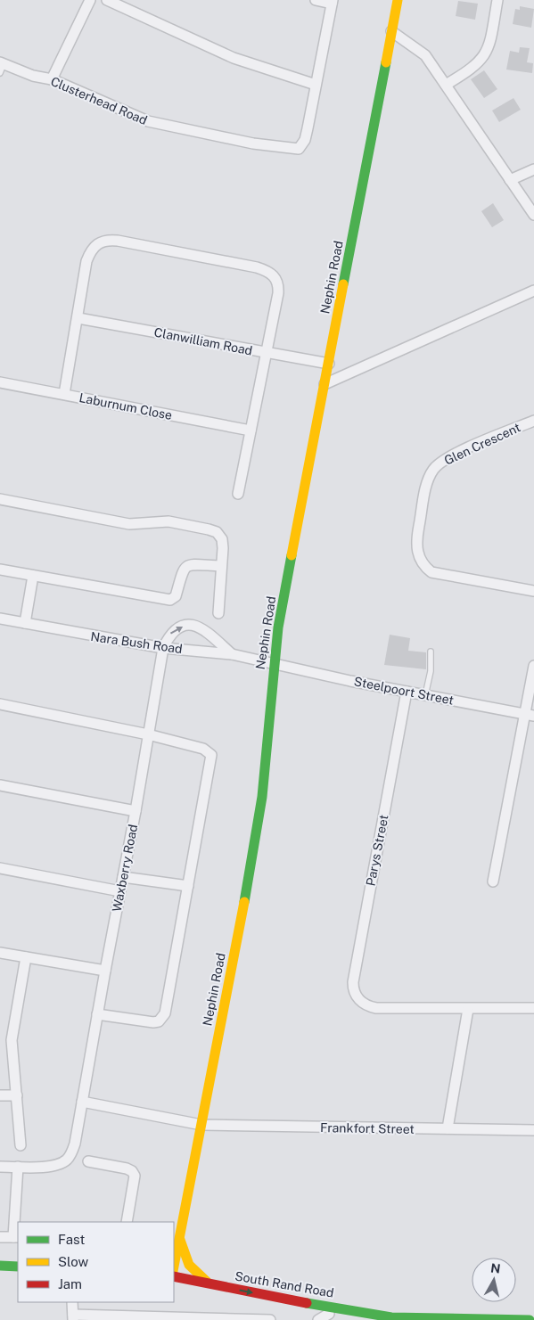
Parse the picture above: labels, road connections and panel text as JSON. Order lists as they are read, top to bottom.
{
  "streets": {
    "street": [
      "Clusterhead Road",
      "Nephin Road",
      "Clanwilliam Road",
      "Laburnum Close",
      "Glen Crescent",
      "Nara Bush Road",
      "Steelpoort Street",
      "Parys Street",
      "Waxberry Road",
      "Frankfort Street",
      "South Rand Road"
    ]
  },
  "crossings": [
    ["Nephin Road", "Clanwilliam Road"],
    ["Nephin Road", "Nara Bush Road"],
    ["Nephin Road", "Steelpoort Street"],
    ["Nephin Road", "Frankfort Street"],
    ["Nara Bush Road", "Steelpoort Street"],
    ["Nara Bush Road", "Waxberry Road"],
    ["Steelpoort Street", "Parys Street"],
    ["Waxberry Road", "Frankfort Street"]
  ],
  "legend": ["Fast", "Slow", "Jam"],
  "north": "top"
}
